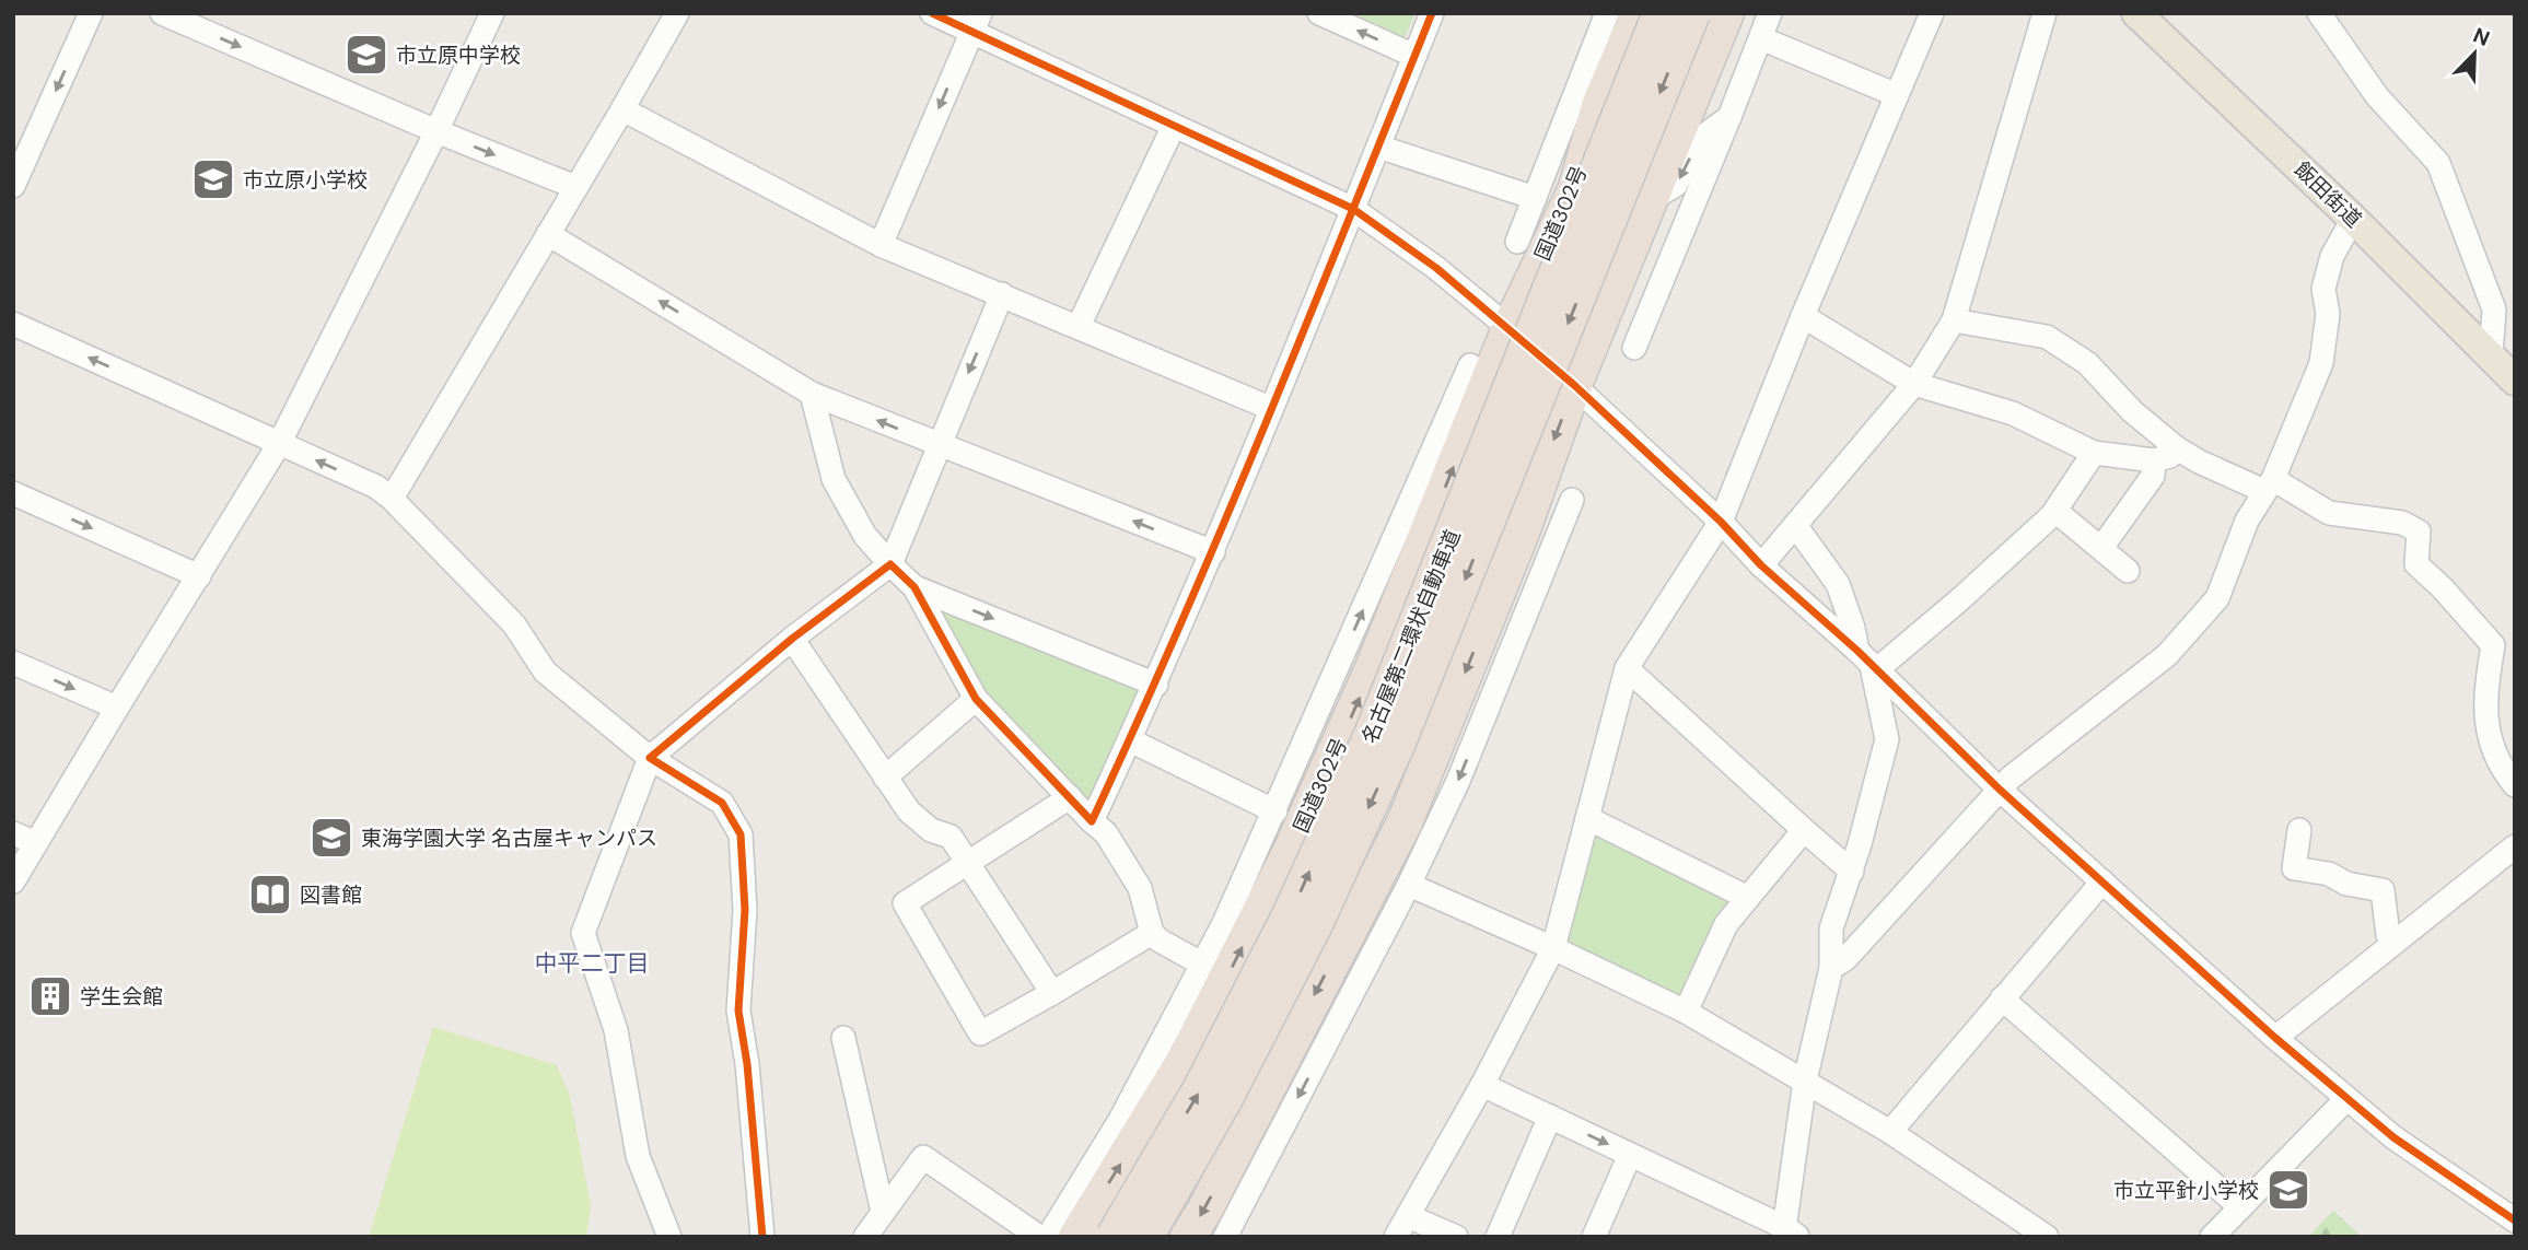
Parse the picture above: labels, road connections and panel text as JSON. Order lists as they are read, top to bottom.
{
  "streets": {
    "highway": ["国道302号", "名古屋第二環状自動車道"],
    "main road": ["飯田街道"]
  },
  "districts": ["中平二丁目"],
  "places": {
    "school or university": [
      "市立原中学校",
      "市立原小学校",
      "東海学園大学 名古屋キャンパス",
      "市立平針小学校"
    ],
    "library": ["図書館"],
    "building": ["学生会館"]
  },
  "north": "top right"
}
